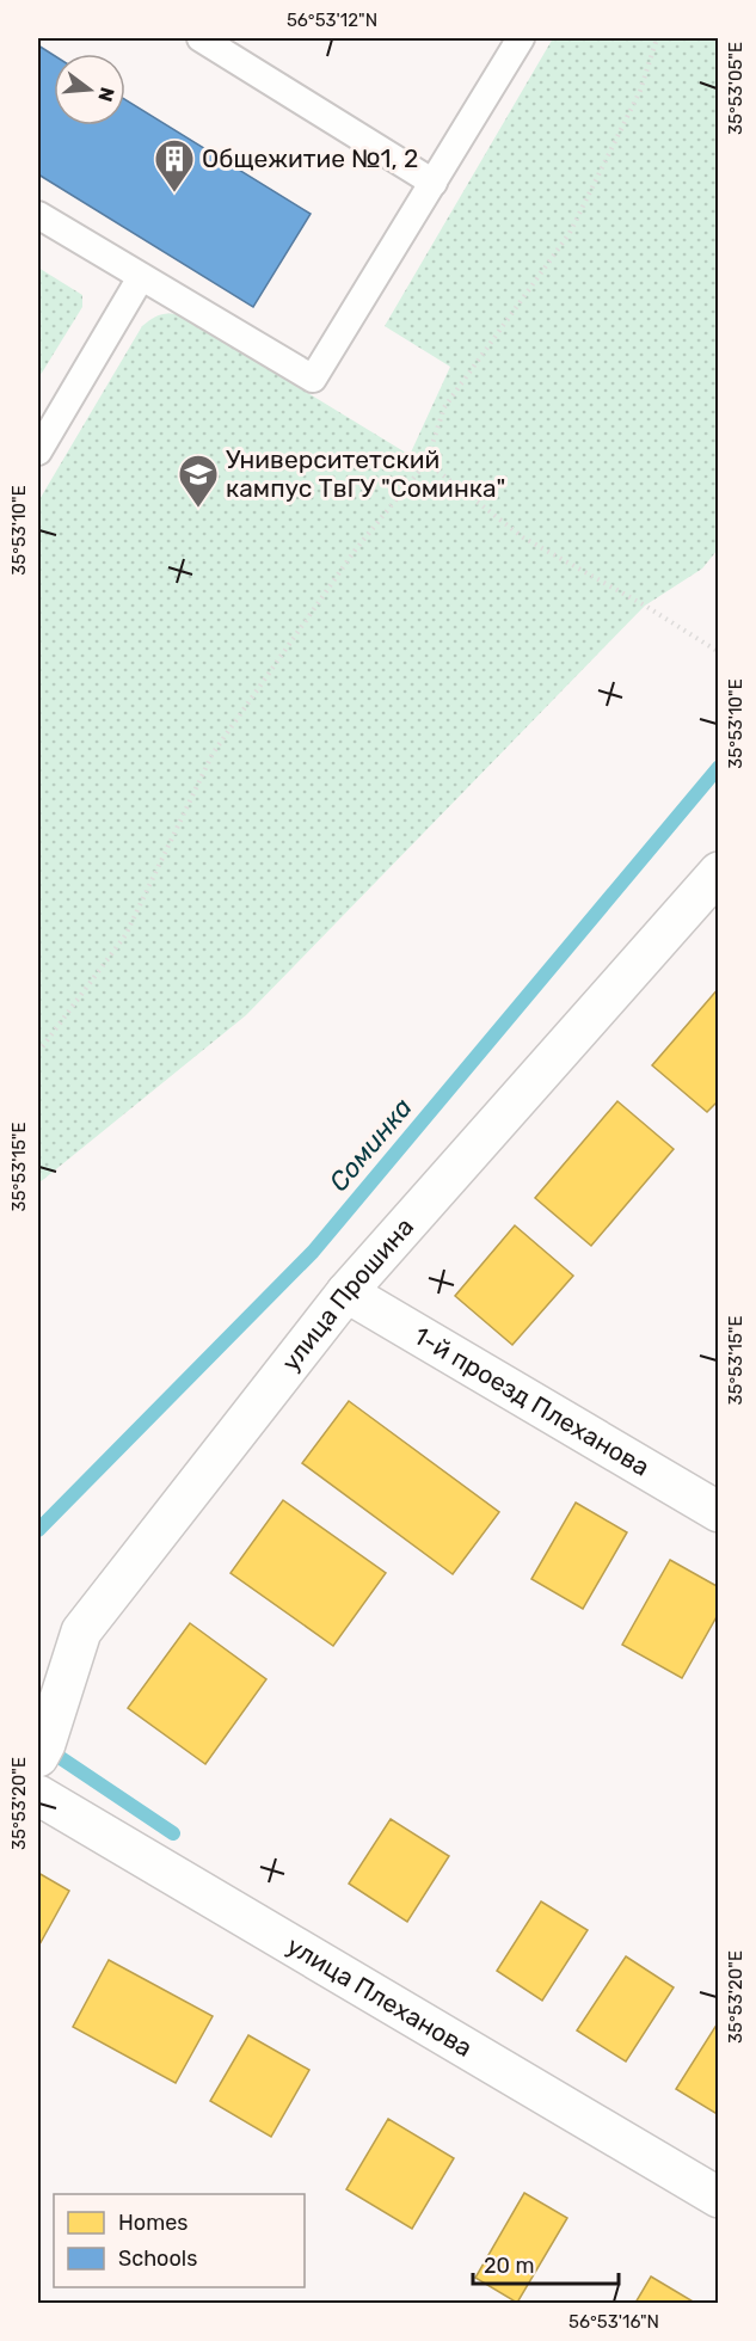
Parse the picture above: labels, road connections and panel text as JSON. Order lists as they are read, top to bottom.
{
  "streets": {
    "street": ["улица Прошина", "1-й проезд Плеханова", "улица Плеханова"]
  },
  "crossings": [
    ["улица Прошина", "1-й проезд Плеханова"]
  ],
  "water": ["Соминка"],
  "places": {
    "building": ["Общежитие №1, 2"],
    "school or university": ["Университетский кампус ТвГУ \"Соминка\""]
  },
  "legend": ["Homes", "Schools"],
  "scale_bar": "20 m",
  "north": "right",
  "coordinates": [
    "56°53'12\"N",
    "35°53'05\"E",
    "35°53'10\"E",
    "35°53'15\"E",
    "35°53'20\"E",
    "56°53'16\"N"
  ]
}
